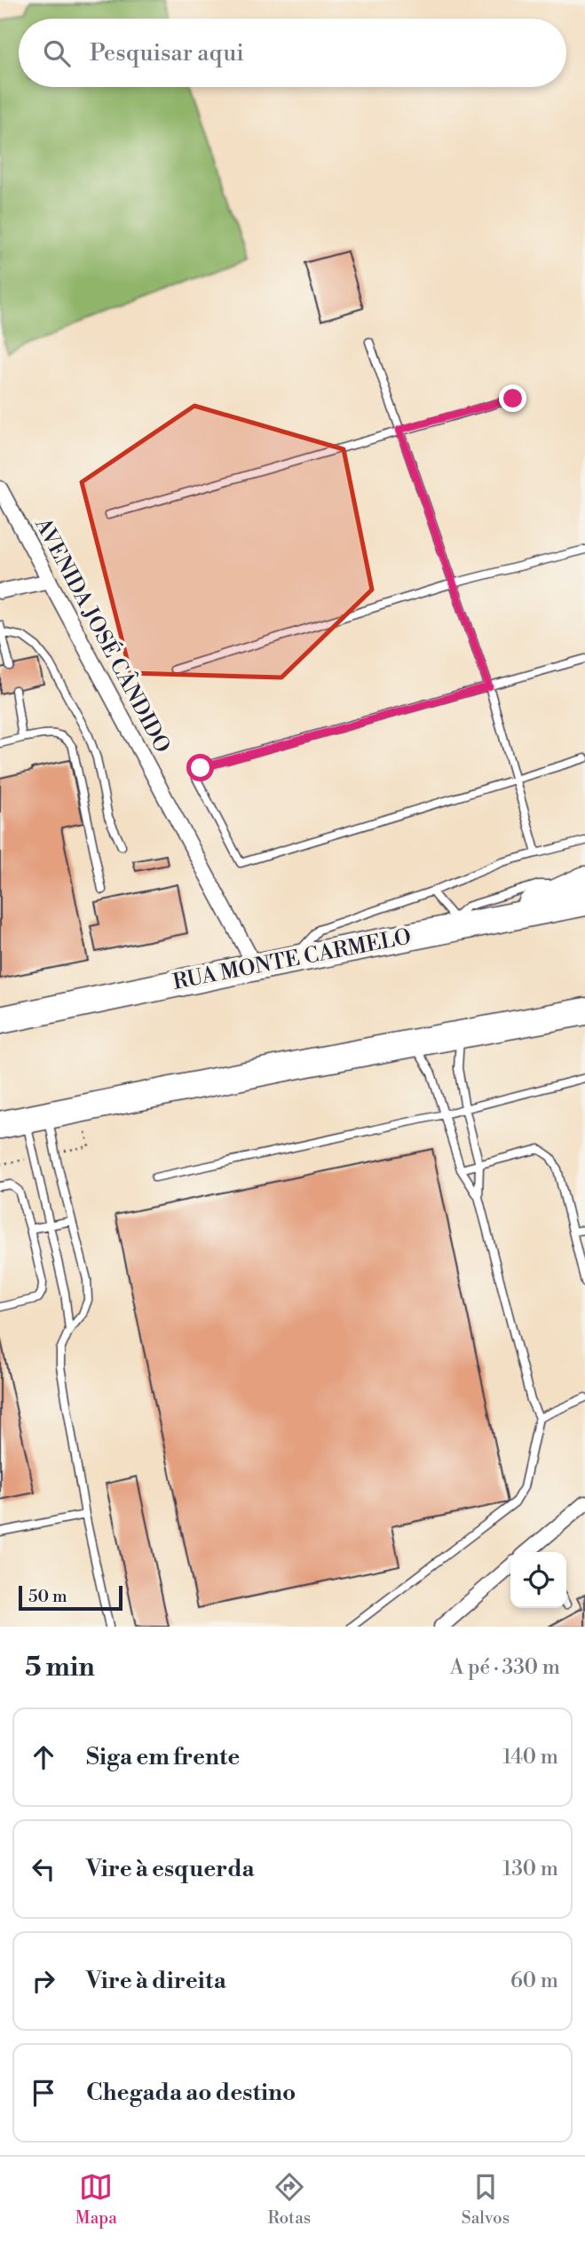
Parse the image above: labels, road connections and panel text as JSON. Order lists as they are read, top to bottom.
{
  "streets": {
    "highway": ["RUA MONTE CARMELO"],
    "street": ["AVENIDA JOSÉ CÂNDIDO"]
  },
  "crossings": [
    ["AVENIDA JOSÉ CÂNDIDO", "RUA MONTE CARMELO"]
  ],
  "scale_bar": "50 m",
  "page": {
    "search": "Pesquisar aqui",
    "scale": "50 m",
    "heading": ["5 min", "A pé · 330 m"],
    "list": [
      ["Siga em frente", "140 m"],
      ["Vire à esquerda", "130 m"],
      ["Vire à direita", "60 m"],
      "Chegada ao destino"
    ],
    "nav": ["Mapa", "Rotas", "Salvos"]
  }
}
